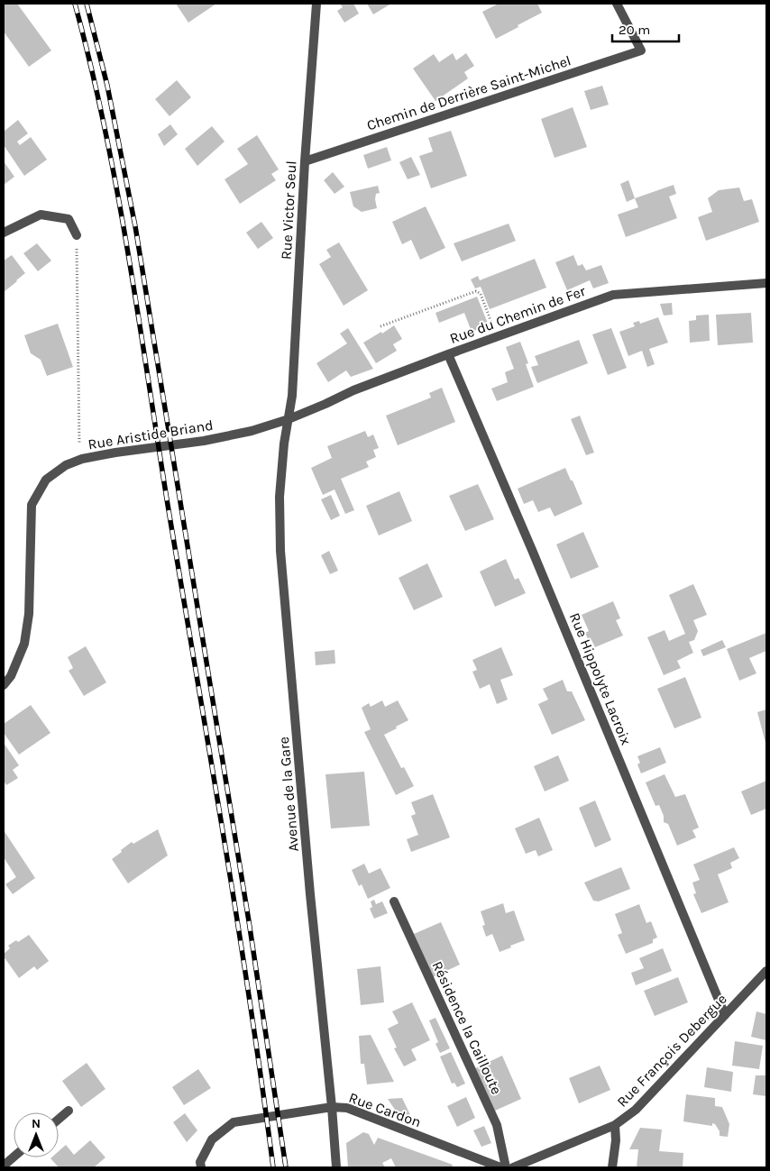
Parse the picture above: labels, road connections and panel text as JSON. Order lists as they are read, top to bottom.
{
  "streets": {
    "street": [
      "Chemin de Derrière Saint-Michel",
      "Rue Victor Seul",
      "Rue du Chemin de Fer",
      "Rue Aristide Briand",
      "Rue Hippolyte Lacroix",
      "Avenue de la Gare",
      "Résidence la Cailloute",
      "Rue François Debergue",
      "Rue Cardon"
    ]
  },
  "crossings": [
    ["Chemin de Derrière Saint-Michel", "Rue Victor Seul"],
    ["Rue Victor Seul", "Rue du Chemin de Fer"],
    ["Rue Victor Seul", "Rue Aristide Briand"],
    ["Rue Victor Seul", "Avenue de la Gare"],
    ["Rue du Chemin de Fer", "Rue Aristide Briand"],
    ["Rue du Chemin de Fer", "Rue Hippolyte Lacroix"],
    ["Rue du Chemin de Fer", "Avenue de la Gare"],
    ["Rue Aristide Briand", "Avenue de la Gare"],
    ["Rue Hippolyte Lacroix", "Rue François Debergue"],
    ["Avenue de la Gare", "Rue Cardon"]
  ],
  "scale_bar": "20 m",
  "north": "top"
}
